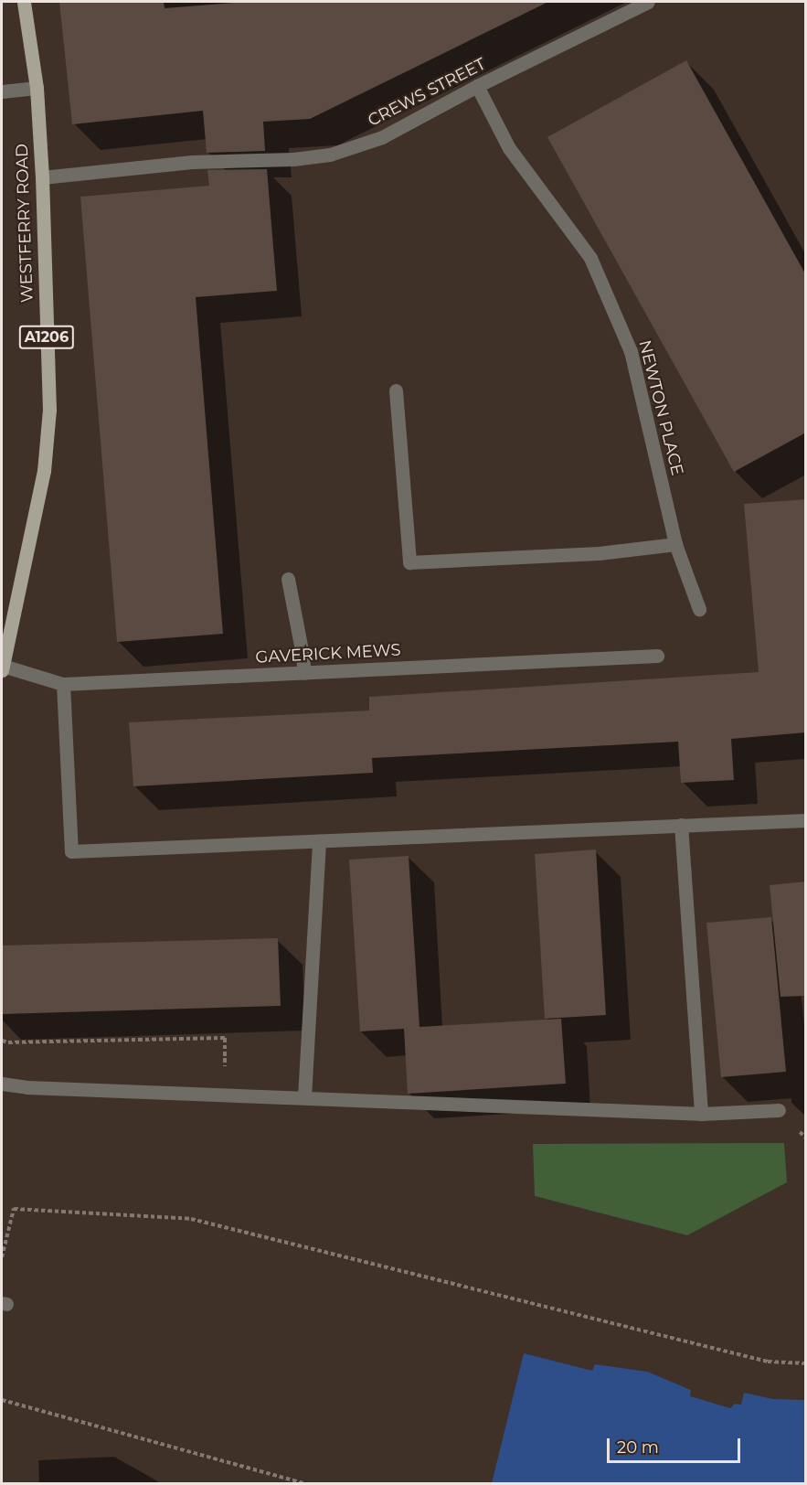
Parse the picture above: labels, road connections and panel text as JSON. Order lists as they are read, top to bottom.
{
  "streets": {
    "main road": ["WESTFERRY ROAD", "A1206"],
    "street": ["CREWS STREET", "NEWTON PLACE", "GAVERICK MEWS"]
  },
  "crossings": [
    ["CREWS STREET", "WESTFERRY ROAD"],
    ["CREWS STREET", "NEWTON PLACE"],
    ["WESTFERRY ROAD", "GAVERICK MEWS"]
  ],
  "scale_bar": "20 m"
}
